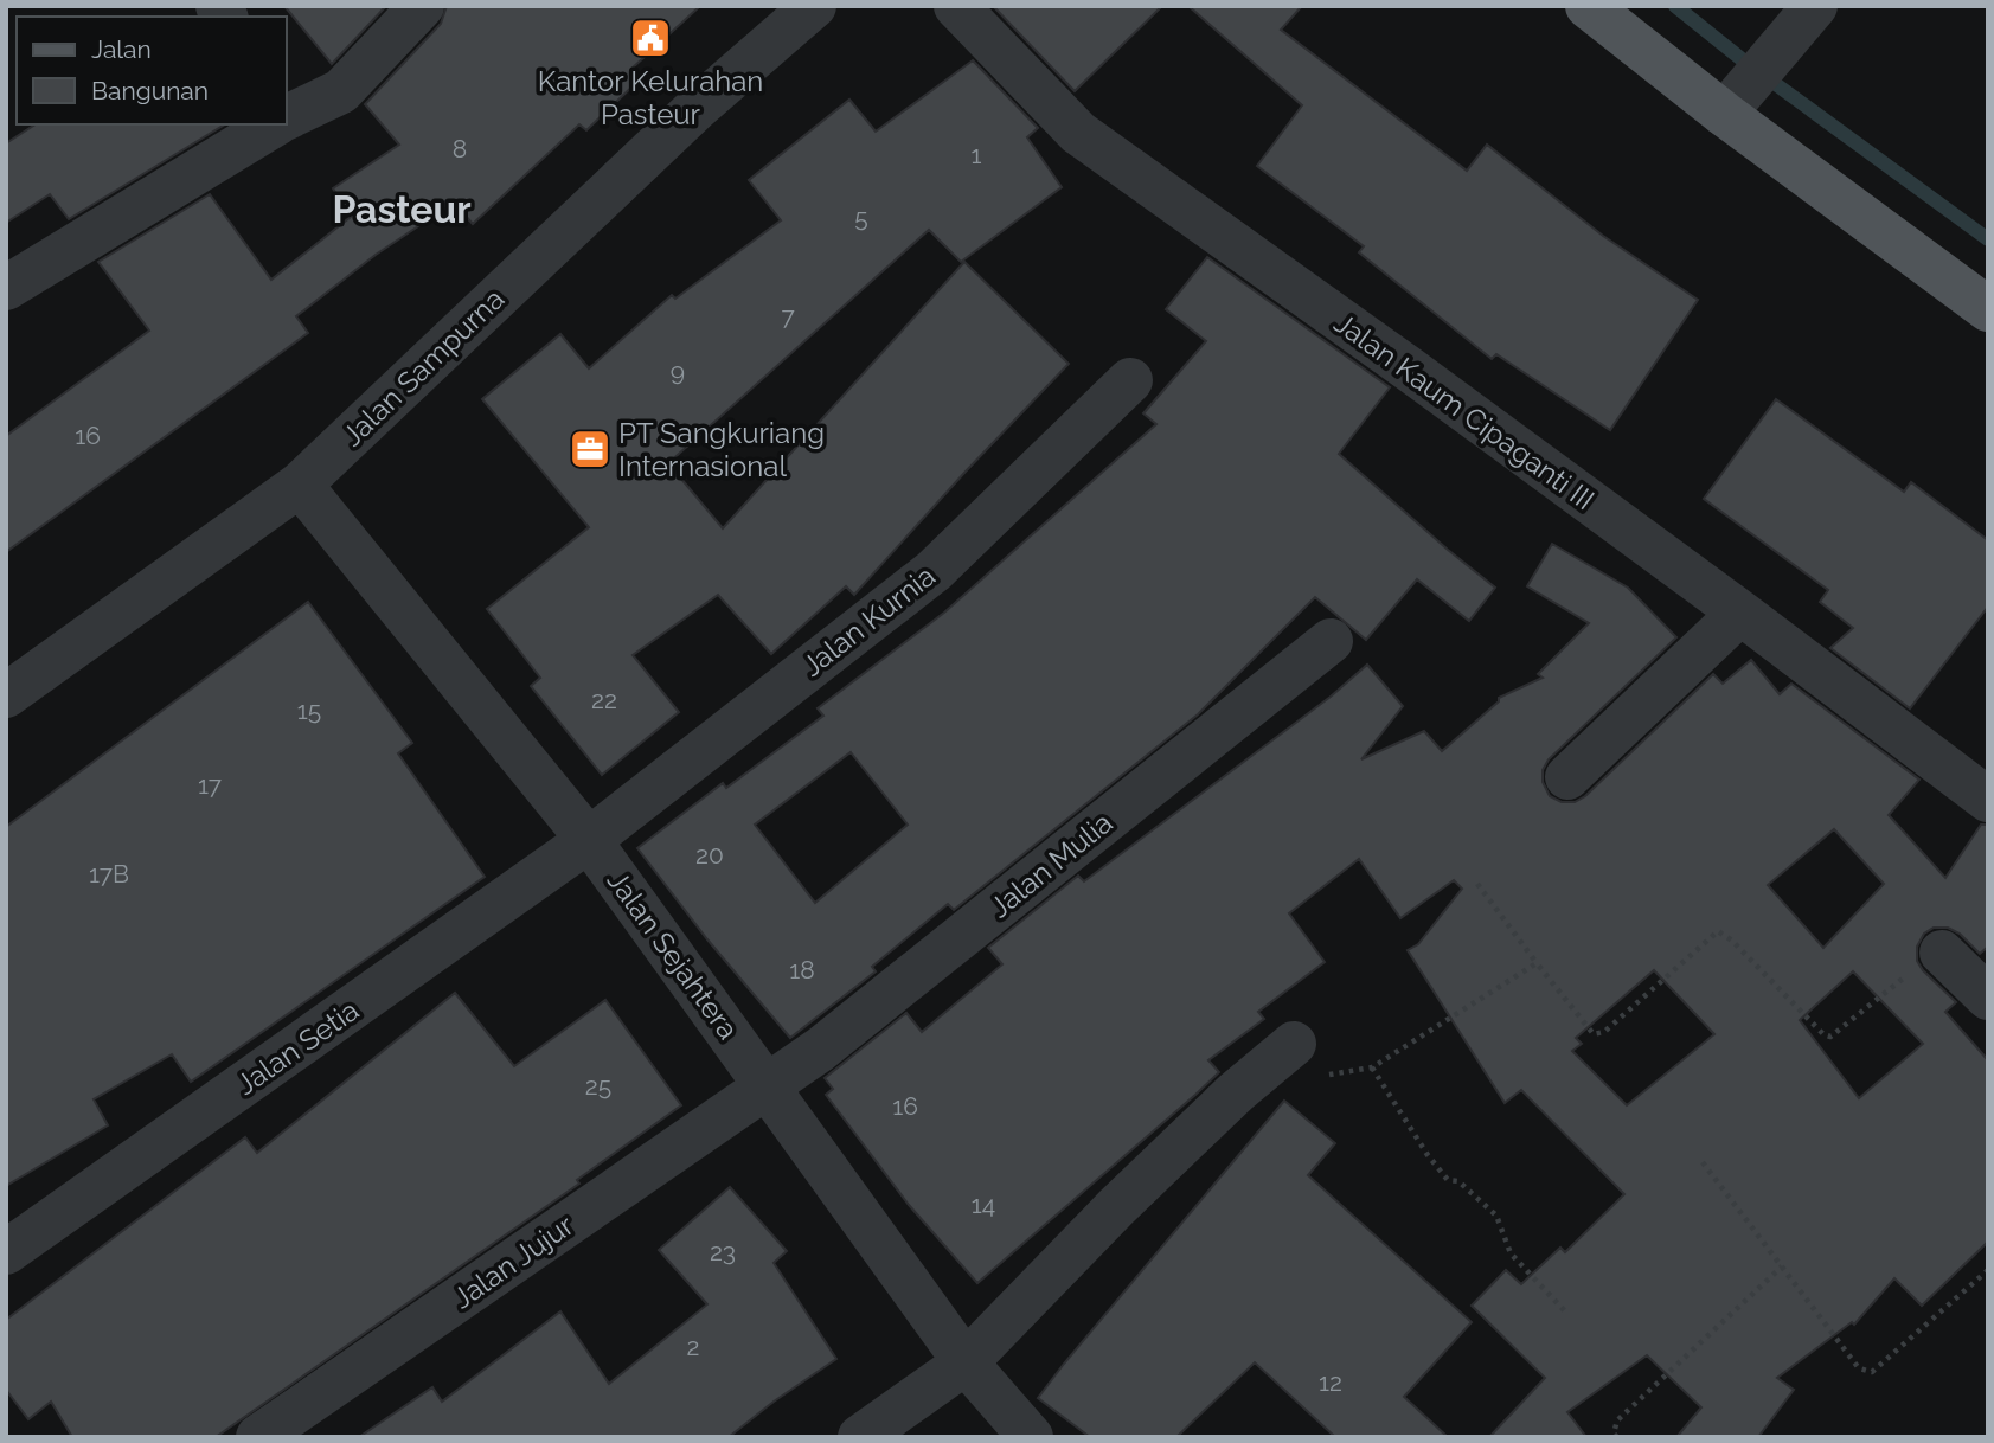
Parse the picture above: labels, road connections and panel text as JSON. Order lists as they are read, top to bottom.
{
  "streets": {
    "street": [
      "Jalan Sampurna",
      "Jalan Kaum Cipaganti III",
      "Jalan Kurnia",
      "Jalan Mulia",
      "Jalan Sejahtera",
      "Jalan Setia",
      "Jalan Jujur"
    ]
  },
  "crossings": [
    ["Jalan Sampurna", "Jalan Sejahtera"],
    ["Jalan Kurnia", "Jalan Sejahtera"],
    ["Jalan Kurnia", "Jalan Setia"],
    ["Jalan Mulia", "Jalan Sejahtera"],
    ["Jalan Mulia", "Jalan Jujur"],
    ["Jalan Sejahtera", "Jalan Setia"],
    ["Jalan Sejahtera", "Jalan Jujur"]
  ],
  "districts": ["Pasteur"],
  "places": {
    "public building": ["Kantor Kelurahan Pasteur"],
    "office": ["PT Sangkuriang Internasional"]
  },
  "house_numbers": [
    "8",
    "1",
    "5",
    "7",
    "9",
    "16",
    "22",
    "15",
    "17",
    "20",
    "17B",
    "18",
    "25",
    "16",
    "14",
    "23",
    "2",
    "12"
  ],
  "legend": ["Jalan", "Bangunan"]
}
